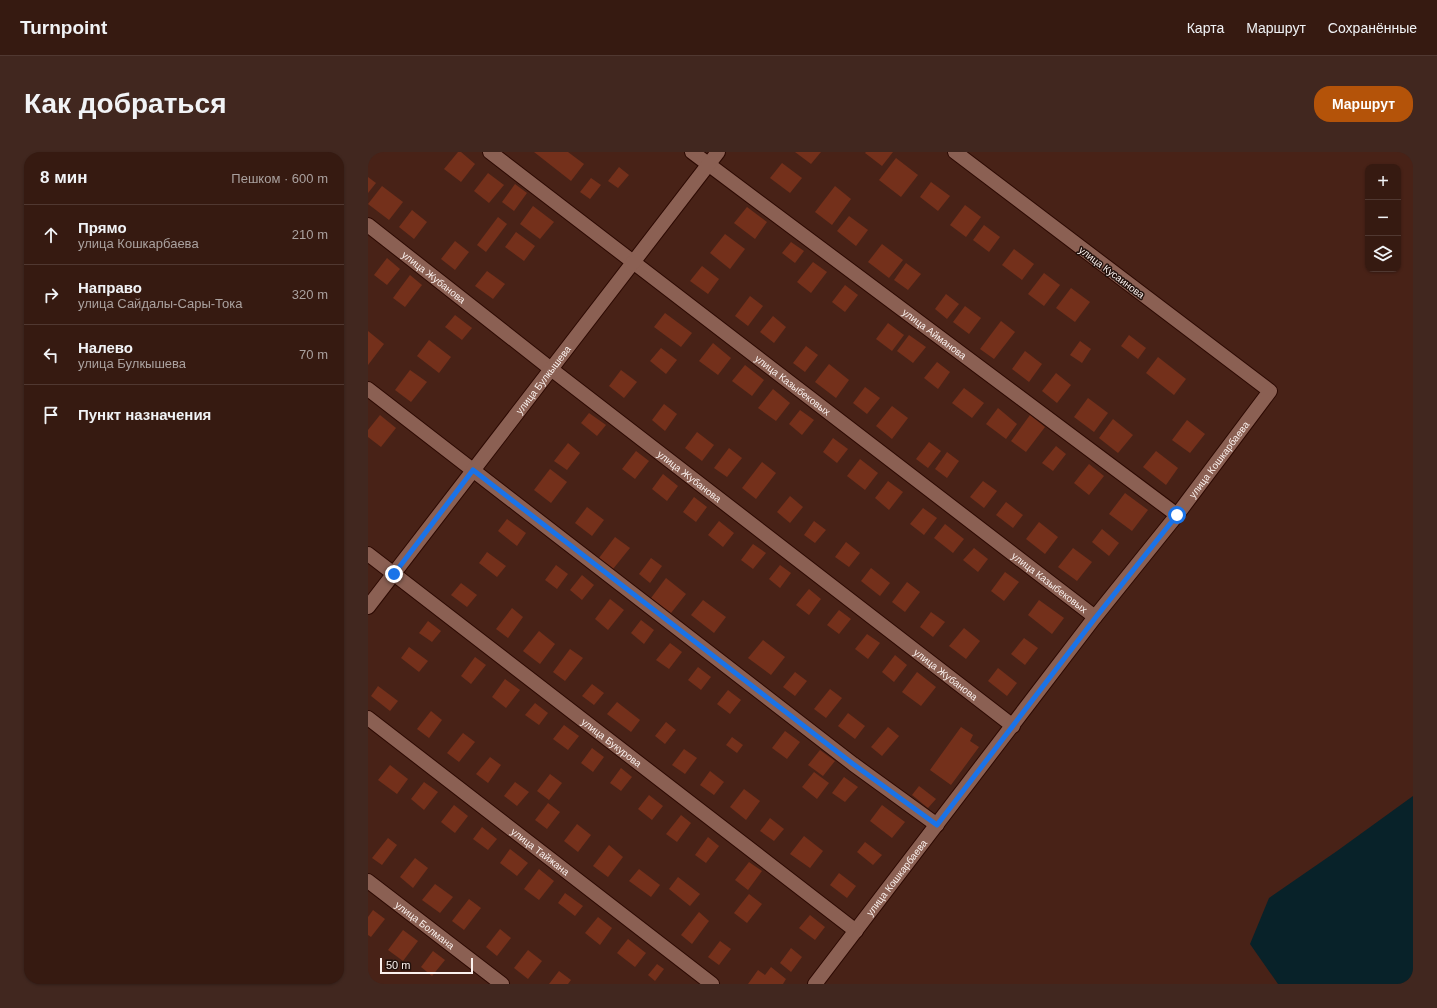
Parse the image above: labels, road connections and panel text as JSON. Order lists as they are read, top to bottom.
{
  "streets": {
    "street": [
      "улица Кусаинова",
      "улица Жубанова",
      "улица Айманова",
      "улица Булкышева",
      "улица Казыбековых",
      "улица Кошкарбаева",
      "улица Букурова",
      "улица Тайжана",
      "улица Болмана"
    ]
  },
  "crossings": [
    ["улица Кусаинова", "улица Кошкарбаева"],
    ["улица Жубанова", "улица Булкышева"],
    ["улица Жубанова", "улица Кошкарбаева"],
    ["улица Айманова", "улица Булкышева"],
    ["улица Айманова", "улица Кошкарбаева"],
    ["улица Булкышева", "улица Казыбековых"],
    ["улица Булкышева", "улица Букурова"],
    ["улица Казыбековых", "улица Кошкарбаева"],
    ["улица Кошкарбаева", "улица Букурова"]
  ],
  "scale_bar": "50 m",
  "page": {
    "header": "Turnpoint",
    "nav": ["Карта", "Маршрут", "Сохранённые"],
    "buttons": "Маршрут",
    "title": "Как добраться",
    "heading": ["8 мин", "Пешком · 600 m"],
    "map_buttons": ["+", "−"],
    "list": [
      ["Прямо", "улица Кошкарбаева", "210 m"],
      ["Направо", "улица Сайдалы-Сары-Тока", "320 m"],
      ["Налево", "улица Булкышева", "70 m"],
      "Пункт назначения"
    ],
    "scale": "50 m"
  }
}
